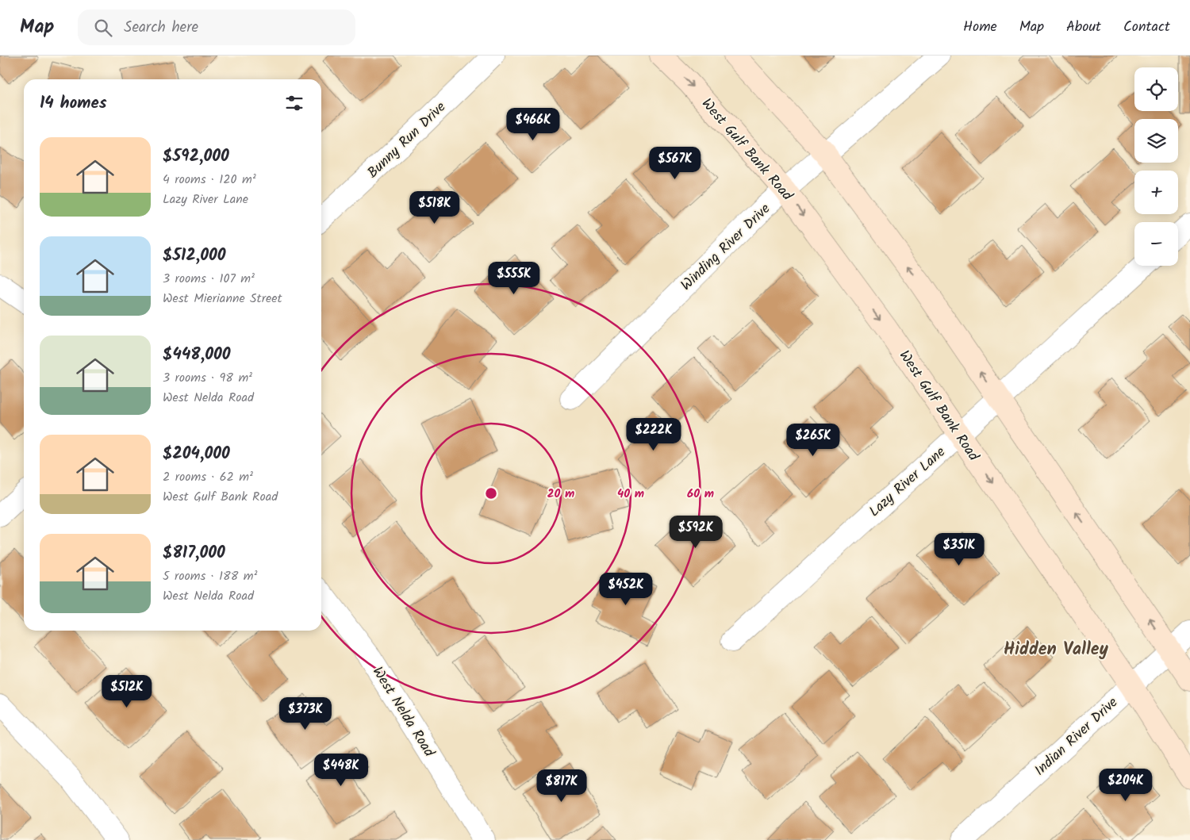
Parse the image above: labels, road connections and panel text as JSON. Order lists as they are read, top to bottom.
{
  "streets": {
    "main road": ["West Gulf Bank Road"],
    "street": [
      "Bunny Run Drive",
      "Winding River Drive",
      "Lazy River Lane",
      "West Nelda Road",
      "Indian River Drive"
    ]
  },
  "crossings": [
    ["West Gulf Bank Road", "Winding River Drive"],
    ["West Gulf Bank Road", "Lazy River Lane"],
    ["West Gulf Bank Road", "Indian River Drive"]
  ],
  "districts": ["Hidden Valley"],
  "page": {
    "header": "Map",
    "search": "Search here",
    "nav": [
      "Home",
      "Map",
      "About",
      "Contact"
    ],
    "map_buttons": ["+", "−"],
    "heading": "14 homes",
    "price": [
      "$466K",
      "$567K",
      "$518K",
      "$555K",
      "$222K",
      "$265K",
      "$592K",
      "$351K",
      "$452K",
      "$512K",
      "$373K",
      "$448K",
      "$204K",
      "$817K"
    ],
    "list": [
      {
        "name": "$592,000",
        "note": "4 rooms · 120 m² · Lazy River Lane"
      },
      {
        "name": "$512,000",
        "note": "3 rooms · 107 m² · West Mierianne Street"
      },
      {
        "name": "$448,000",
        "note": "3 rooms · 98 m² · West Nelda Road"
      },
      {
        "name": "$204,000",
        "note": "2 rooms · 62 m² · West Gulf Bank Road"
      },
      {
        "name": "$817,000",
        "note": "5 rooms · 188 m² · West Nelda Road"
      }
    ]
  },
  "rings": ["20 m", "40 m", "60 m"]
}
